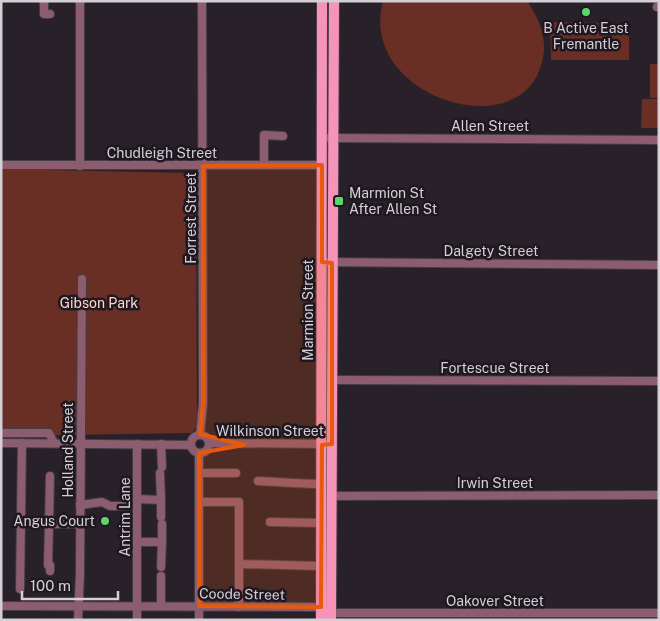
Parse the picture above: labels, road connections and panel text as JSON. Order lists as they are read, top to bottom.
{
  "streets": {
    "main road": ["Marmion Street"],
    "street": [
      "Allen Street",
      "Chudleigh Street",
      "Forrest Street",
      "Dalgety Street",
      "Fortescue Street",
      "Wilkinson Street",
      "Holland Street",
      "Irwin Street",
      "Antrim Lane",
      "Coode Street",
      "Oakover Street"
    ]
  },
  "crossings": [
    ["Allen Street", "Marmion Street"],
    ["Chudleigh Street", "Forrest Street"],
    ["Chudleigh Street", "Marmion Street"],
    ["Forrest Street", "Wilkinson Street"],
    ["Dalgety Street", "Marmion Street"],
    ["Marmion Street", "Fortescue Street"],
    ["Marmion Street", "Wilkinson Street"],
    ["Marmion Street", "Irwin Street"],
    ["Marmion Street", "Coode Street"],
    ["Marmion Street", "Oakover Street"],
    ["Holland Street", "Coode Street"],
    ["Antrim Lane", "Coode Street"],
    ["Coode Street", "Oakover Street"]
  ],
  "parks": ["Gibson Park"],
  "places": {
    "other": ["B Active East Fremantle", "Angus Court"],
    "transit": ["Marmion St After Allen St"]
  },
  "scale_bar": "100 m"
}
